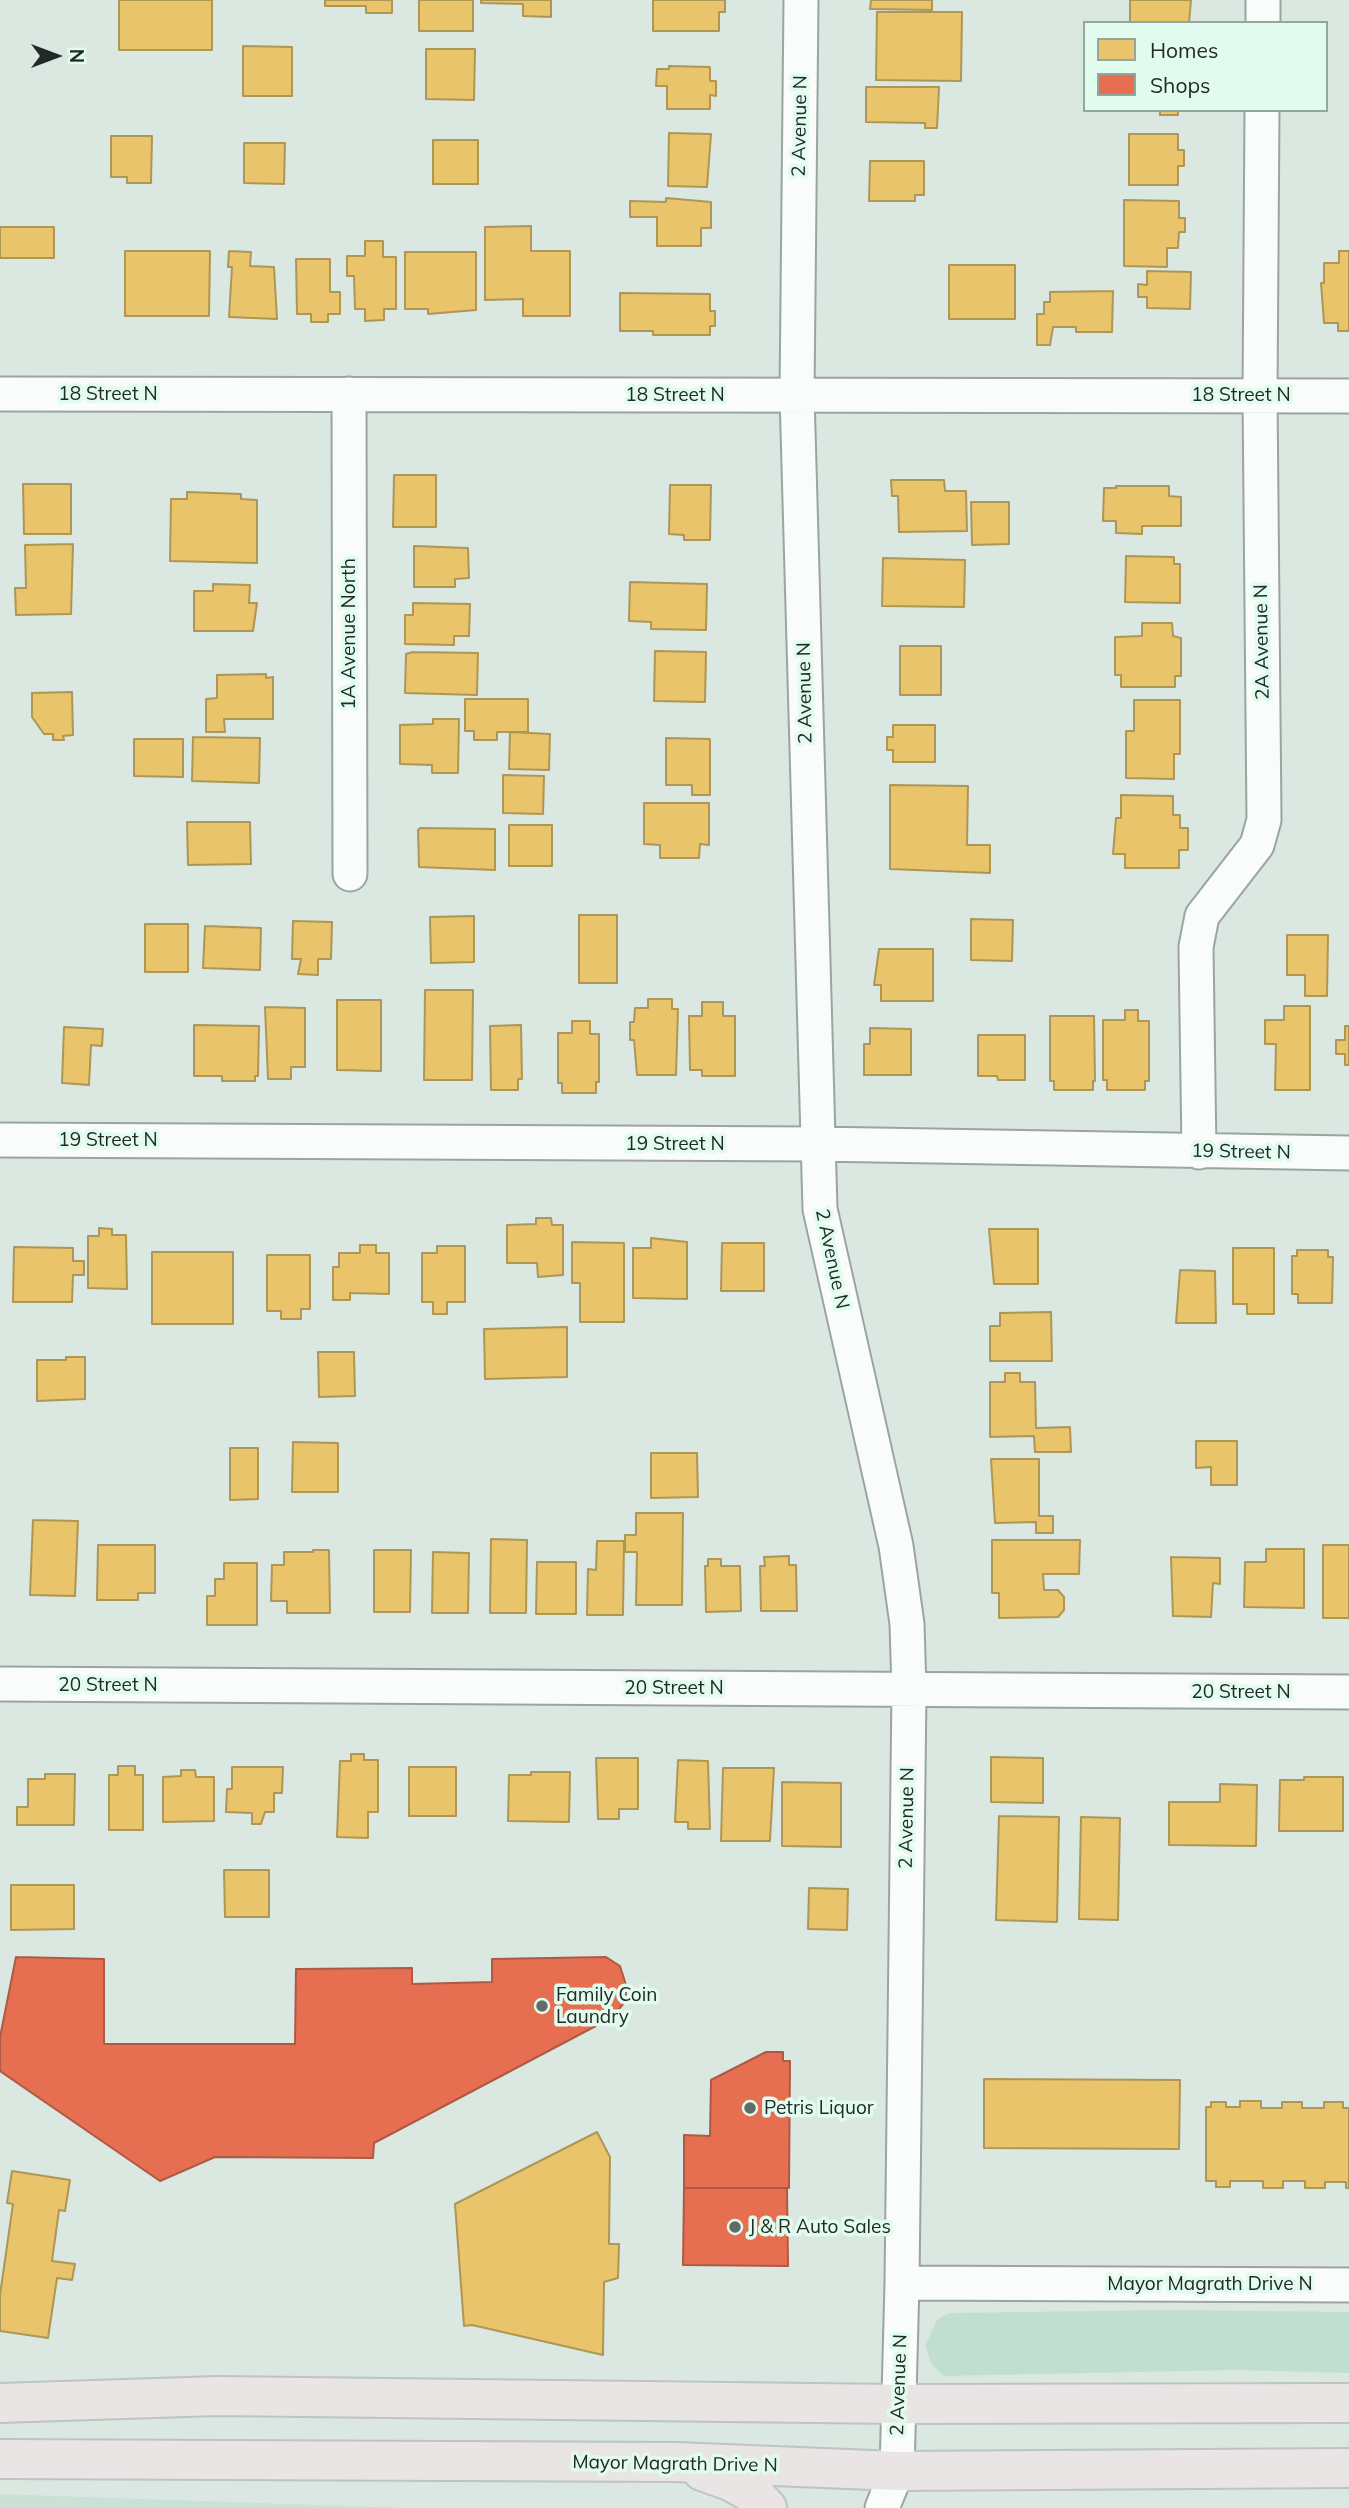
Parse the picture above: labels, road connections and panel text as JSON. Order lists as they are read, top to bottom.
{
  "streets": {
    "main road": ["Mayor Magrath Drive N"],
    "street": [
      "2 Avenue N",
      "18 Street N",
      "1A Avenue North",
      "2A Avenue N",
      "19 Street N",
      "20 Street N"
    ]
  },
  "crossings": [
    ["2 Avenue N", "18 Street N"],
    ["2 Avenue N", "19 Street N"],
    ["2 Avenue N", "20 Street N"],
    ["2 Avenue N", "Mayor Magrath Drive N"],
    ["18 Street N", "1A Avenue North"],
    ["18 Street N", "2A Avenue N"],
    ["2A Avenue N", "19 Street N"]
  ],
  "places": ["Family Coin Laundry", "Petris Liquor", "J & R Auto Sales"],
  "legend": ["Homes", "Shops"],
  "north": "right"
}
